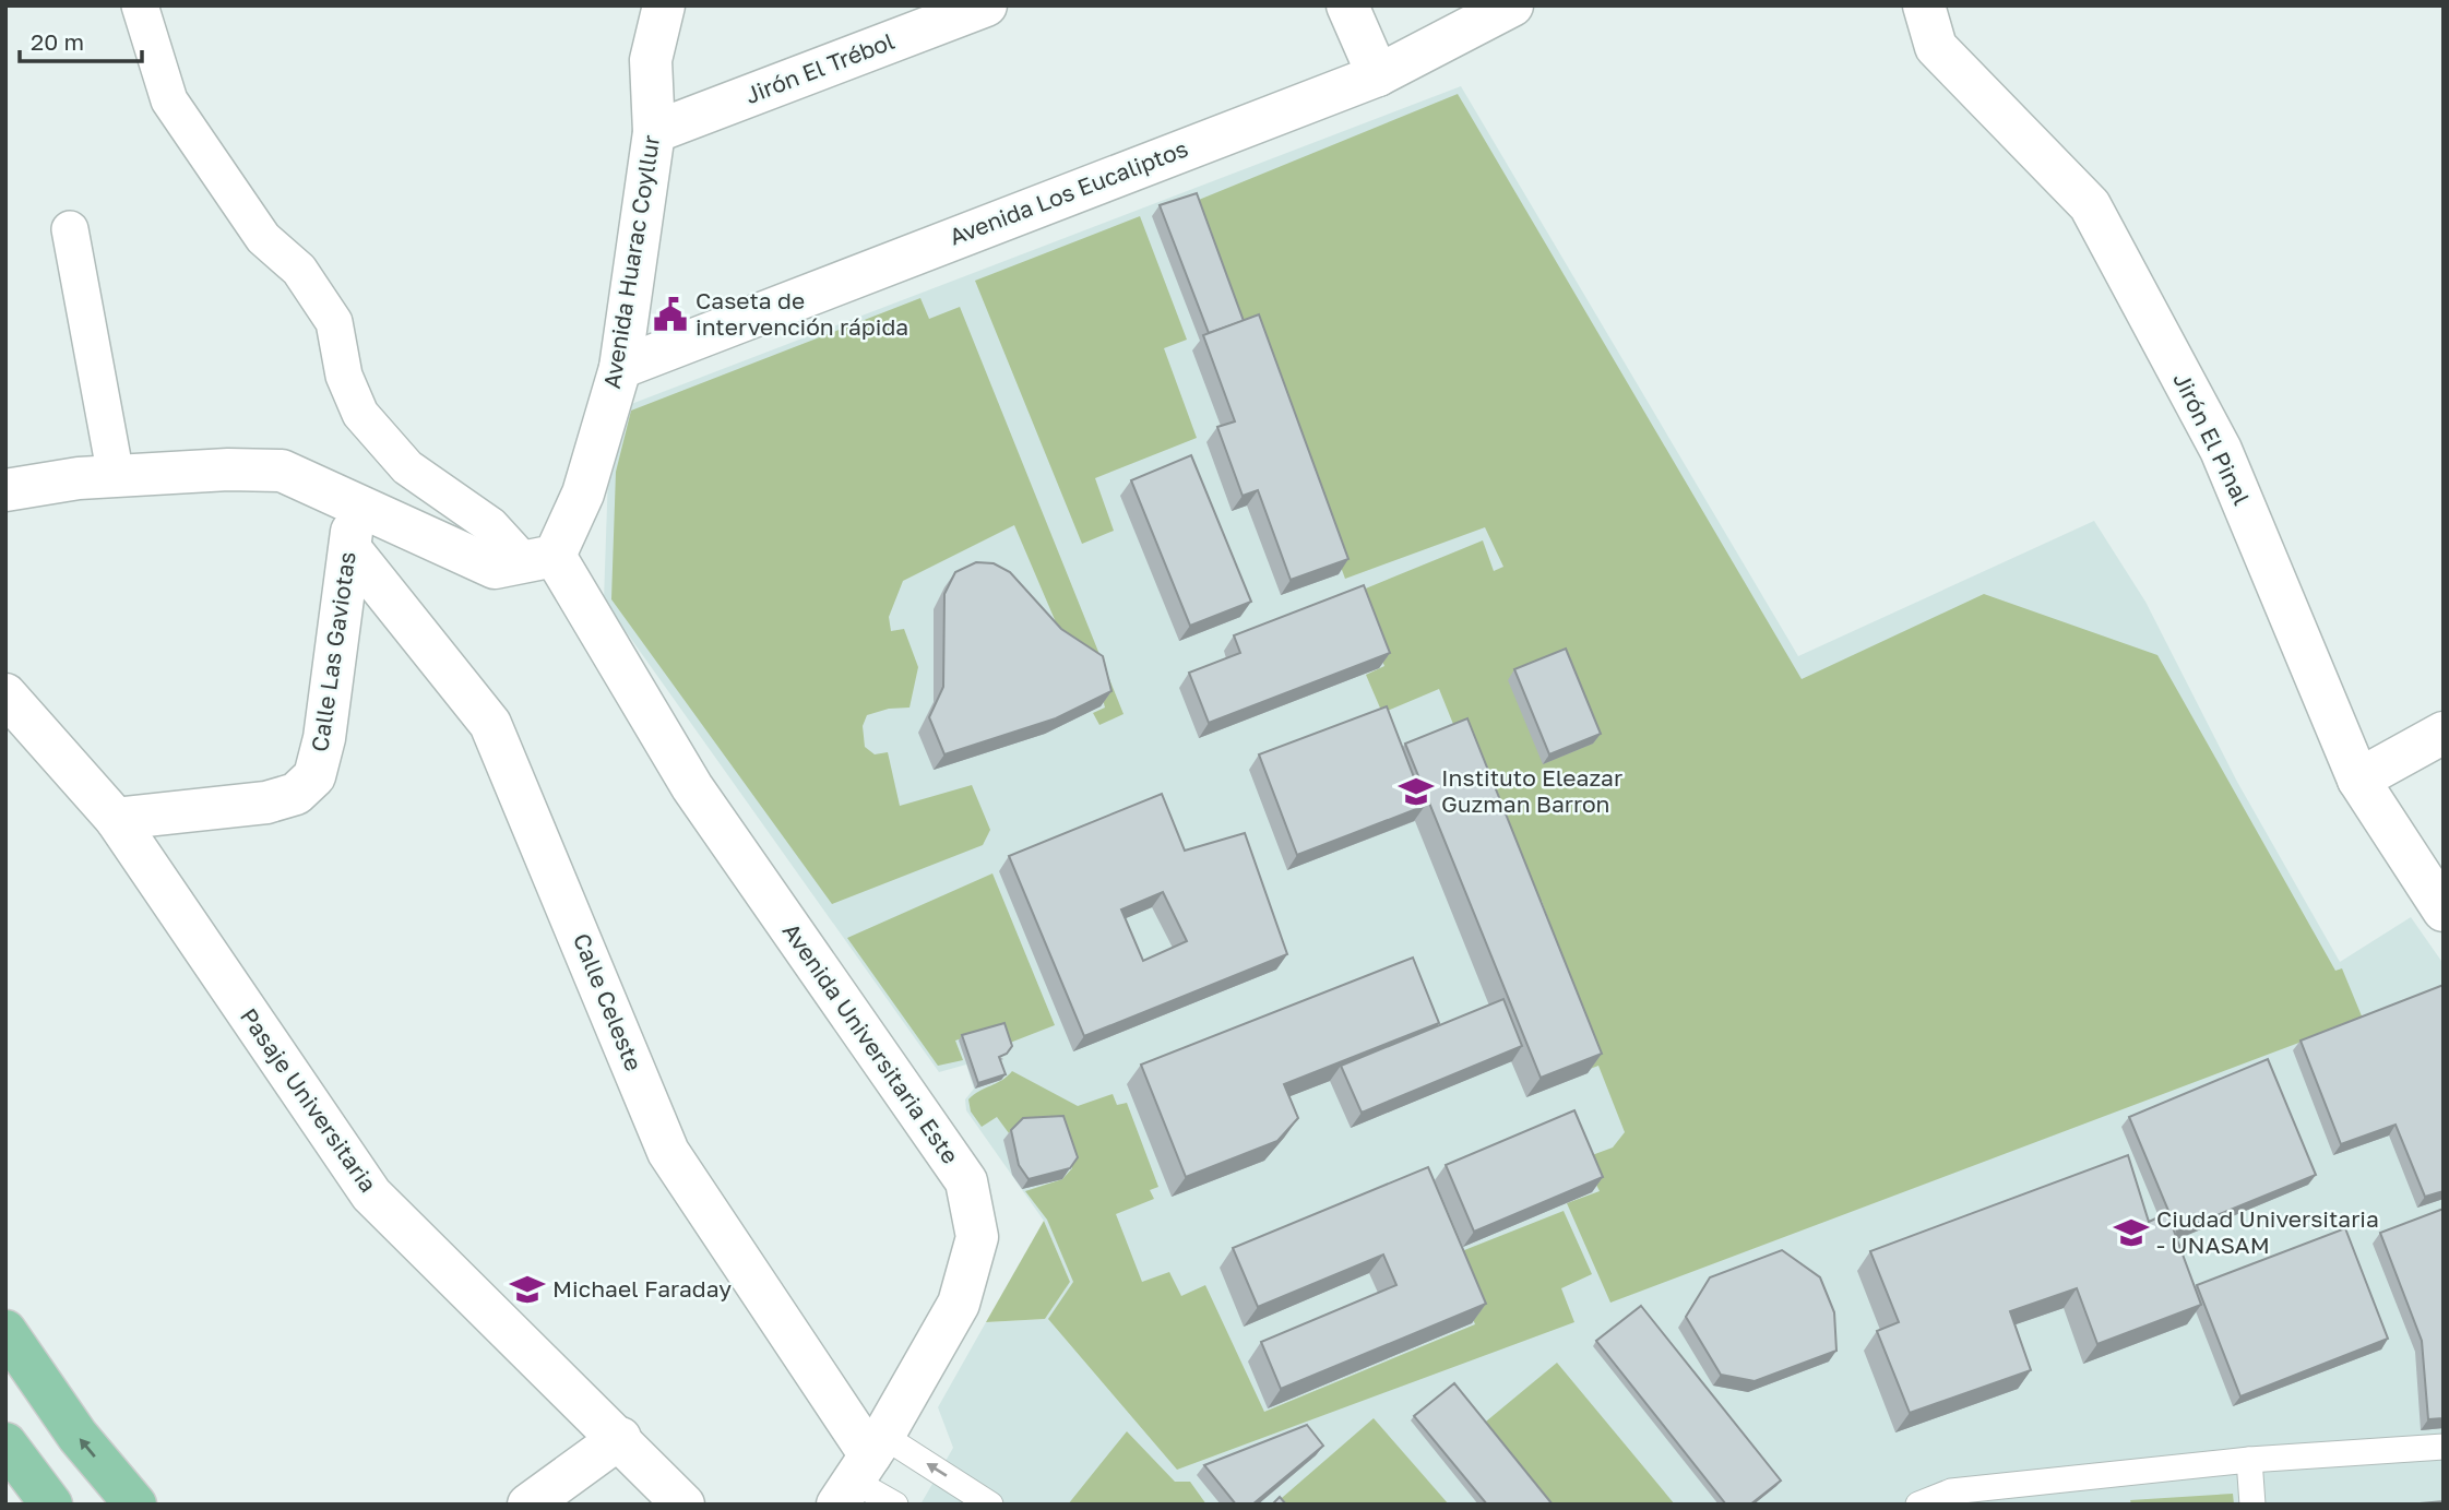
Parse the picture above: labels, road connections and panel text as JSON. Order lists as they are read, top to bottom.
{
  "streets": {
    "street": [
      "Jirón El Trébol",
      "Avenida Los Eucaliptos",
      "Avenida Huarac Coyllur",
      "Jirón El Pinal",
      "Calle Las Gaviotas",
      "Calle Celeste",
      "Avenida Universitaria Este",
      "Pasaje Universitaria"
    ]
  },
  "crossings": [
    ["Jirón El Trébol", "Avenida Huarac Coyllur"],
    ["Avenida Los Eucaliptos", "Avenida Huarac Coyllur"],
    ["Avenida Huarac Coyllur", "Avenida Universitaria Este"],
    ["Calle Las Gaviotas", "Calle Celeste"],
    ["Calle Las Gaviotas", "Pasaje Universitaria"],
    ["Calle Celeste", "Avenida Universitaria Este"]
  ],
  "places": {
    "public building": ["Caseta de intervención rápida"],
    "school or university": ["Instituto Eleazar Guzman Barron", "Ciudad Universitaria - UNASAM", "Michael Faraday"]
  },
  "scale_bar": "20 m"
}
